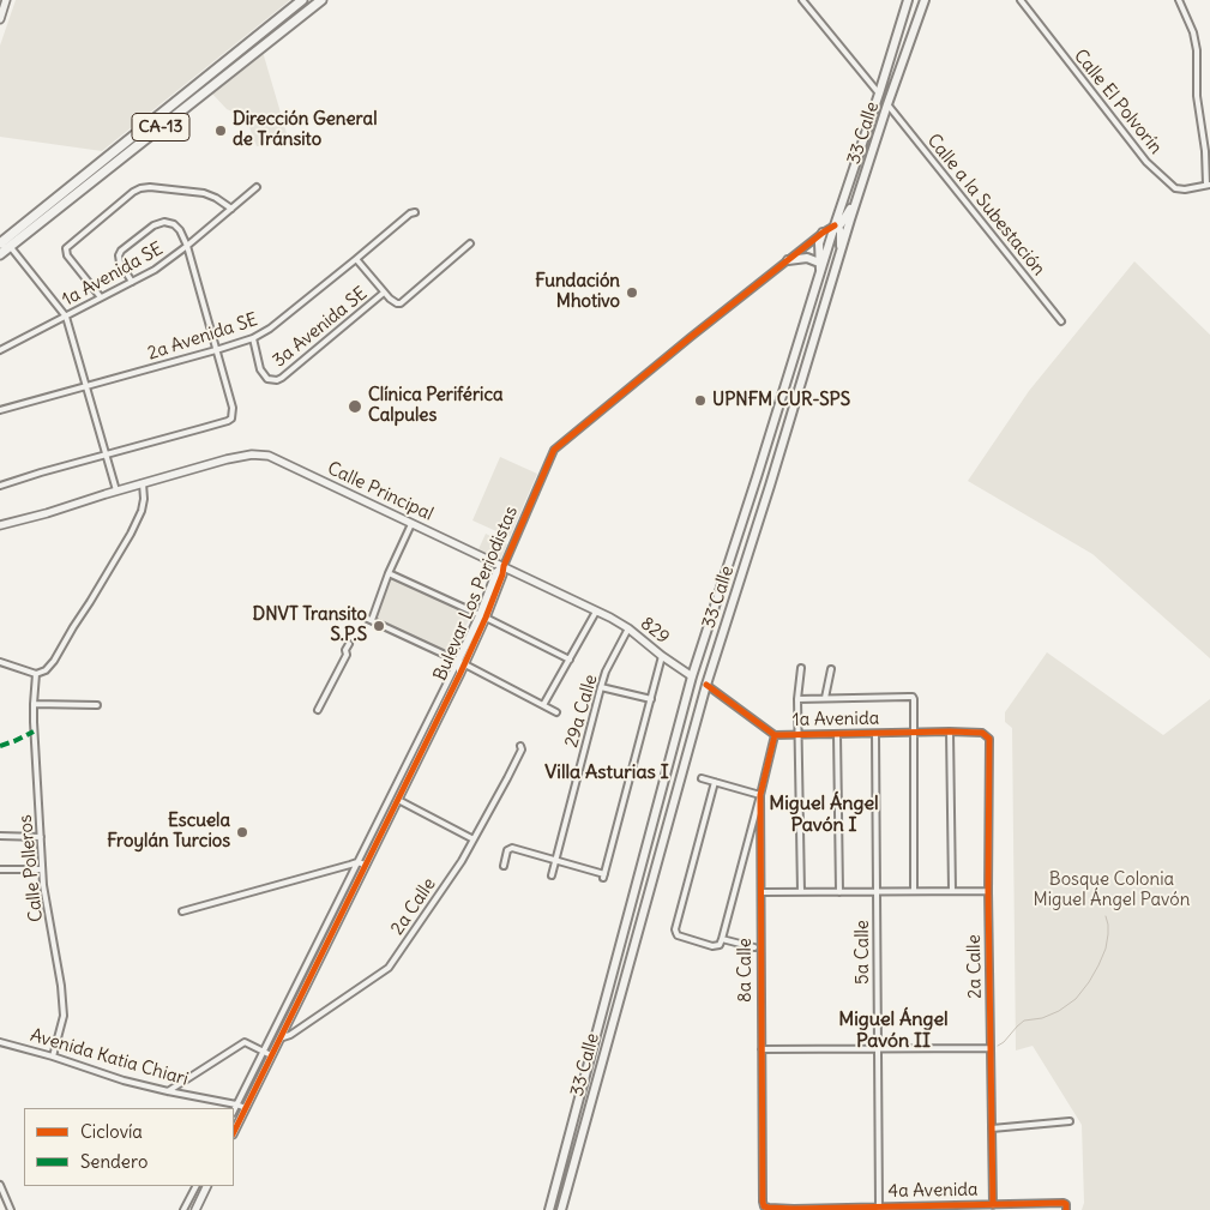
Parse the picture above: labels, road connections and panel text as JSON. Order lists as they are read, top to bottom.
{
  "streets": {
    "highway": ["CA-13"],
    "main road": ["33 Calle"],
    "street": [
      "Calle El Polvorín",
      "Calle a la Subestación",
      "1a Avenida SE",
      "3a Avenida SE",
      "2a Avenida SE",
      "Calle Principal",
      "Bulevar Los Periodistas",
      "829",
      "29a Calle",
      "1a Avenida",
      "Calle Polleros",
      "2a Calle",
      "5a Calle",
      "8a Calle",
      "Avenida Katia Chiari",
      "4a Avenida"
    ]
  },
  "crossings": [
    ["33 Calle", "Calle a la Subestación"],
    ["33 Calle", "Bulevar Los Periodistas"],
    ["33 Calle", "829"],
    ["33 Calle", "1a Avenida"],
    ["3a Avenida SE", "2a Avenida SE"],
    ["Calle Principal", "Bulevar Los Periodistas"],
    ["Calle Principal", "829"],
    ["Bulevar Los Periodistas", "2a Calle"],
    ["Bulevar Los Periodistas", "Avenida Katia Chiari"],
    ["829", "29a Calle"],
    ["1a Avenida", "2a Calle"],
    ["1a Avenida", "5a Calle"],
    ["1a Avenida", "8a Calle"],
    ["Calle Polleros", "Avenida Katia Chiari"],
    ["2a Calle", "4a Avenida"],
    ["5a Calle", "4a Avenida"],
    ["8a Calle", "4a Avenida"]
  ],
  "districts": ["Villa Asturias I", "Miguel Ángel Pavón I", "Miguel Ángel Pavón II"],
  "parks": ["Bosque Colonia Miguel Ángel Pavón"],
  "places": [
    "Dirección General de Tránsito",
    "Fundación Mhotivo",
    "UPNFM CUR-SPS",
    "Clínica Periférica Calpules",
    "DNVT Transito S.P.S",
    "Escuela Froylán Turcios"
  ],
  "legend": ["Ciclovía", "Sendero"]
}
